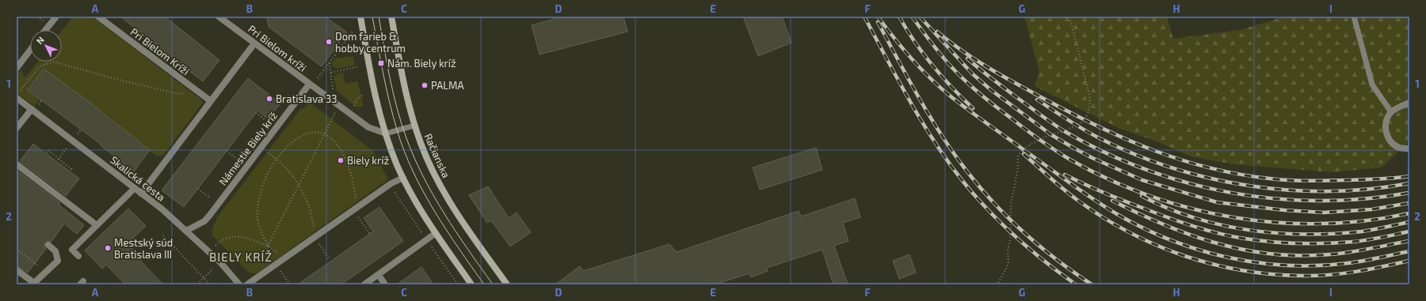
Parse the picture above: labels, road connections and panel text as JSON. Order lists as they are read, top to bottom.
{
  "streets": {
    "main road": ["Račianska"],
    "street": [
      "Pri Bielom kríži",
      "Pri Bielom Kríži",
      "Námestie Biely kríž",
      "Skalická cesta"
    ]
  },
  "crossings": [
    ["Pri Bielom kríži", "Námestie Biely kríž"],
    ["Námestie Biely kríž", "Skalická cesta"]
  ],
  "districts": ["BIELY KRÍŽ"],
  "places": {
    "other": [
      "Dom farieb & hobby centrum",
      "PALMA",
      "Bratislava 33",
      "Biely kríž",
      "Mestský súd Bratislava III"
    ],
    "transit": ["Nám. Biely kríž"]
  },
  "north": "top left",
  "grid": {
    "columns": [
      "A",
      "B",
      "C",
      "D",
      "E",
      "F",
      "G",
      "H",
      "I"
    ],
    "rows": ["1", "2"]
  }
}
